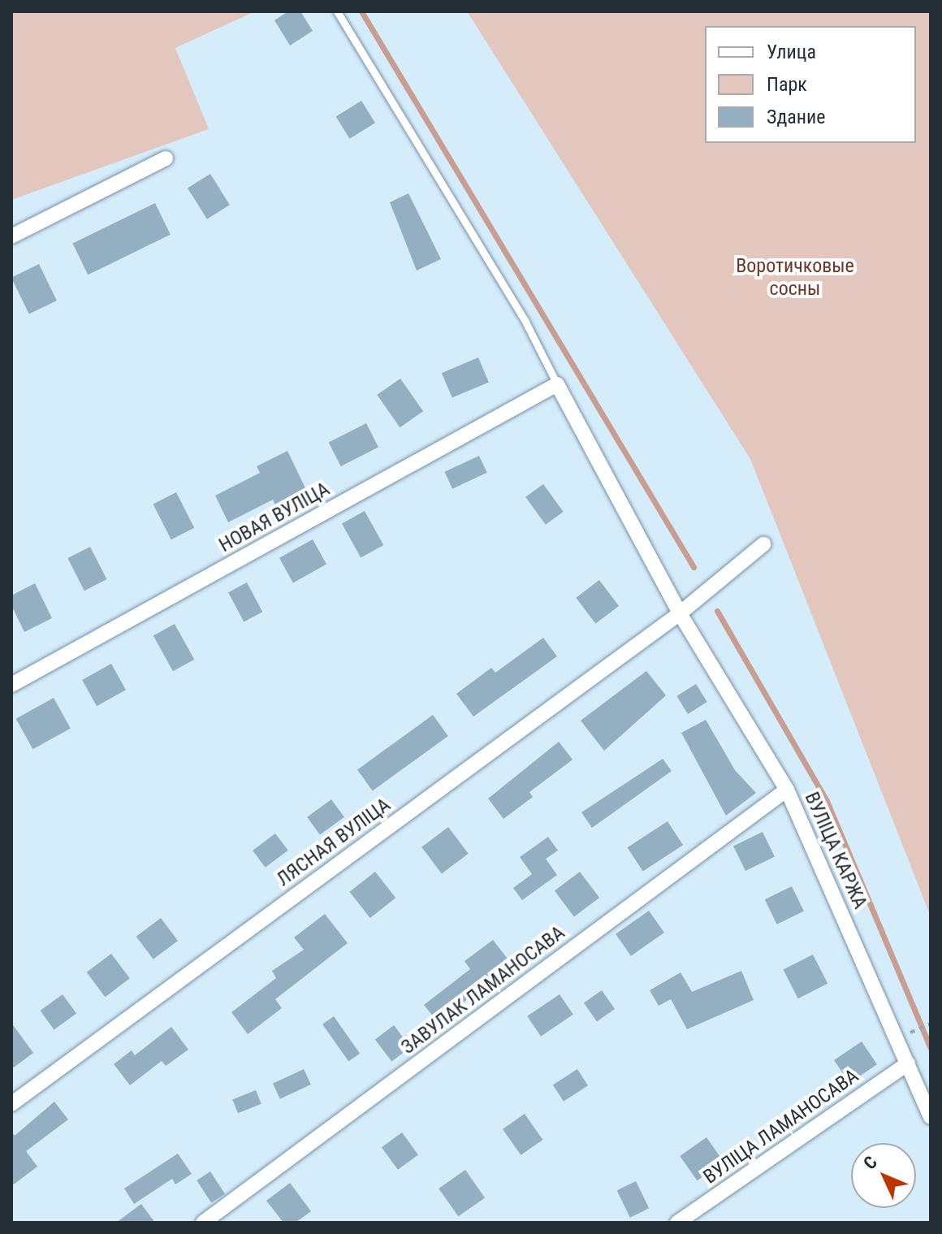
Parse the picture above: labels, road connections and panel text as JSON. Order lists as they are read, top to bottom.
{
  "streets": {
    "street": [
      "НОВАЯ ВУЛІЦА",
      "ЛЯСНАЯ ВУЛІЦА",
      "ВУЛІЦА КАРЖА",
      "ЗАВУЛАК ЛАМАНОСАВА",
      "ВУЛІЦА ЛАМАНОСАВА"
    ]
  },
  "crossings": [
    ["ЛЯСНАЯ ВУЛІЦА", "ВУЛІЦА КАРЖА"],
    ["ВУЛІЦА КАРЖА", "ЗАВУЛАК ЛАМАНОСАВА"],
    ["ВУЛІЦА КАРЖА", "ВУЛІЦА ЛАМАНОСАВА"]
  ],
  "parks": ["Воротичковые сосны"],
  "legend": ["Улица", "Парк", "Здание"],
  "north": "top left"
}
